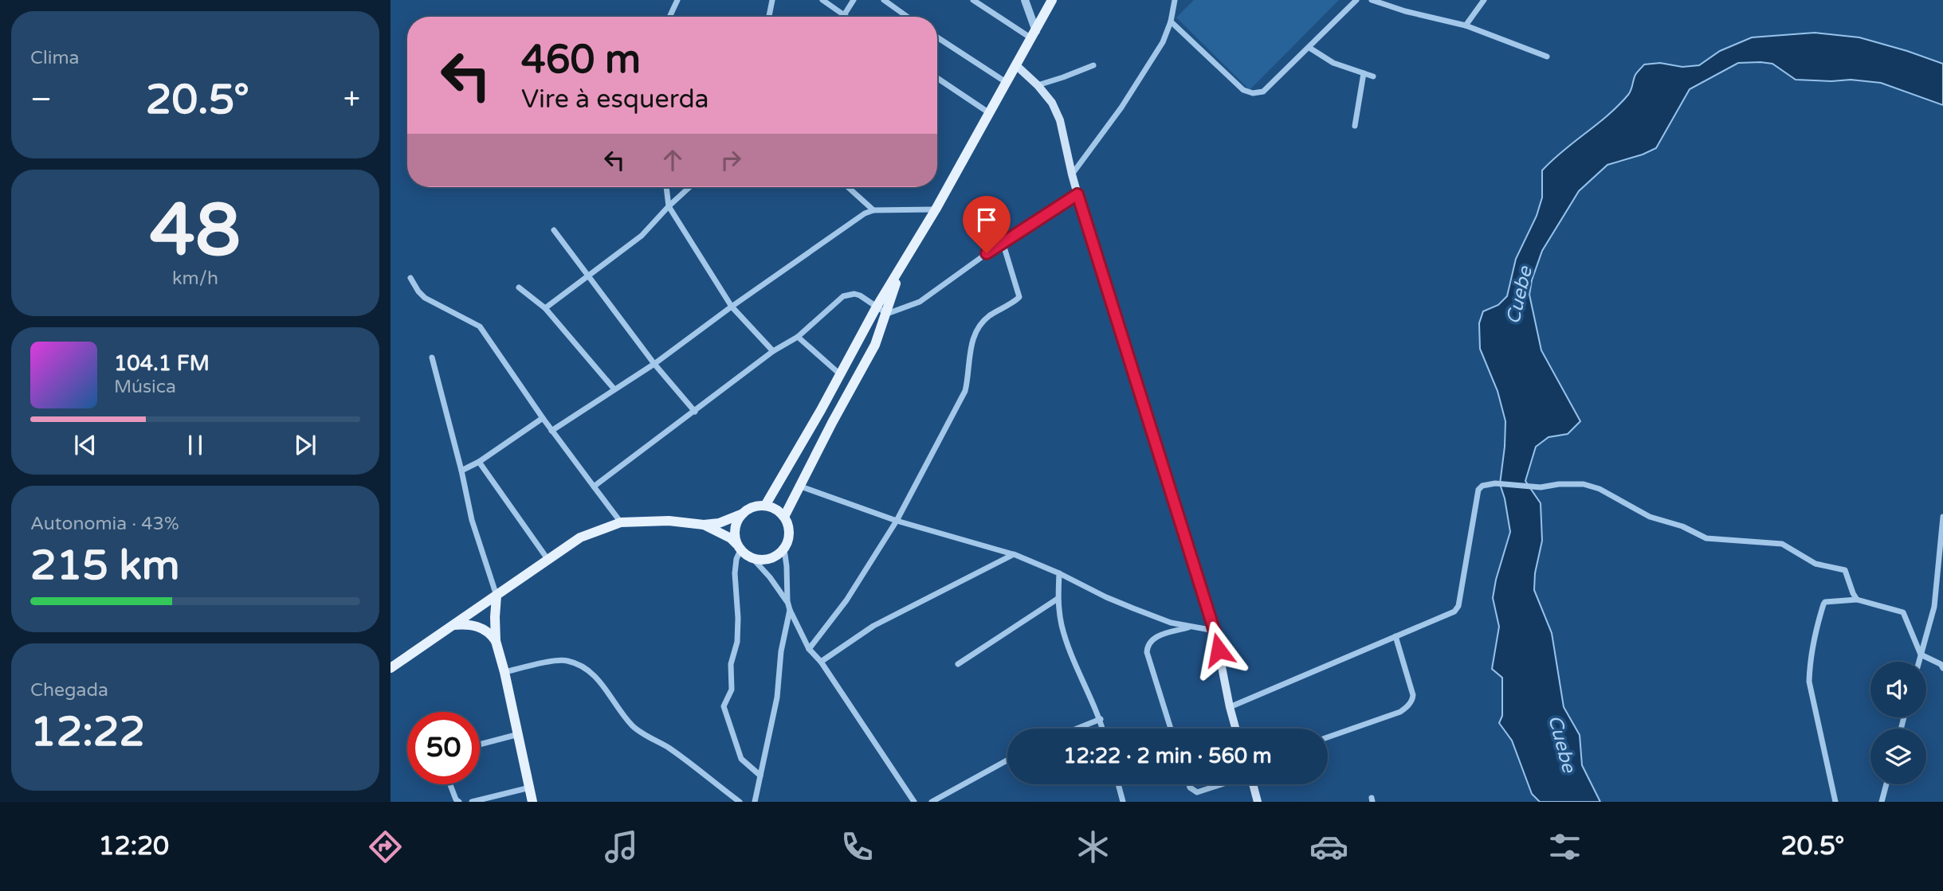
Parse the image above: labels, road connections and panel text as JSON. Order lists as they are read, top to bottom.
{
  "water": ["Cuebe"],
  "page": {
    "tile": [
      "Clima",
      ["48", "km/h"],
      ["Autonomia · 43%", "215 km"],
      ["Chegada", "12:22"]
    ],
    "turn": ["460 m", "Vire à esquerda"],
    "heat": ["−", "20.5°", "+"],
    "song": ["104.1 FM", "Música"],
    "limit": "50",
    "trip": "12:22 · 2 min · 560 m",
    "tabs": ["12:20", "20.5°"]
  }
}
